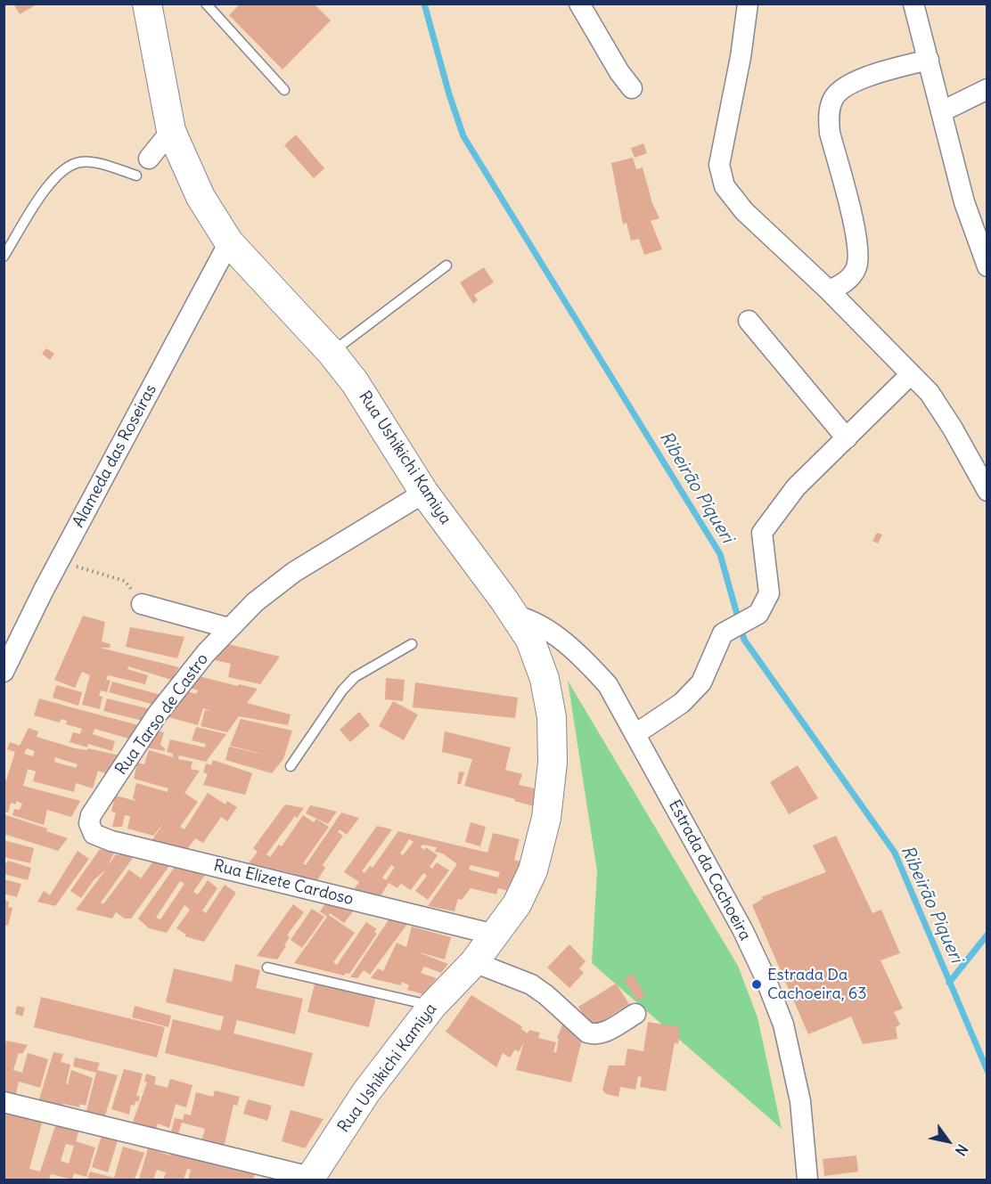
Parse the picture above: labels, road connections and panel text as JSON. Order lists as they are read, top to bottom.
{
  "streets": {
    "main road": ["Rua Ushikichi Kamiya"],
    "street": [
      "Alameda das Roseiras",
      "Rua Tarso de Castro",
      "Estrada da Cachoeira",
      "Rua Elizete Cardoso"
    ]
  },
  "crossings": [
    ["Alameda das Roseiras", "Rua Ushikichi Kamiya"],
    ["Rua Ushikichi Kamiya", "Rua Tarso de Castro"],
    ["Rua Ushikichi Kamiya", "Estrada da Cachoeira"],
    ["Rua Ushikichi Kamiya", "Rua Elizete Cardoso"],
    ["Rua Tarso de Castro", "Rua Elizete Cardoso"]
  ],
  "water": ["Ribeirão Piqueri"],
  "places": ["Estrada Da Cachoeira, 63"],
  "north": "bottom right"
}
